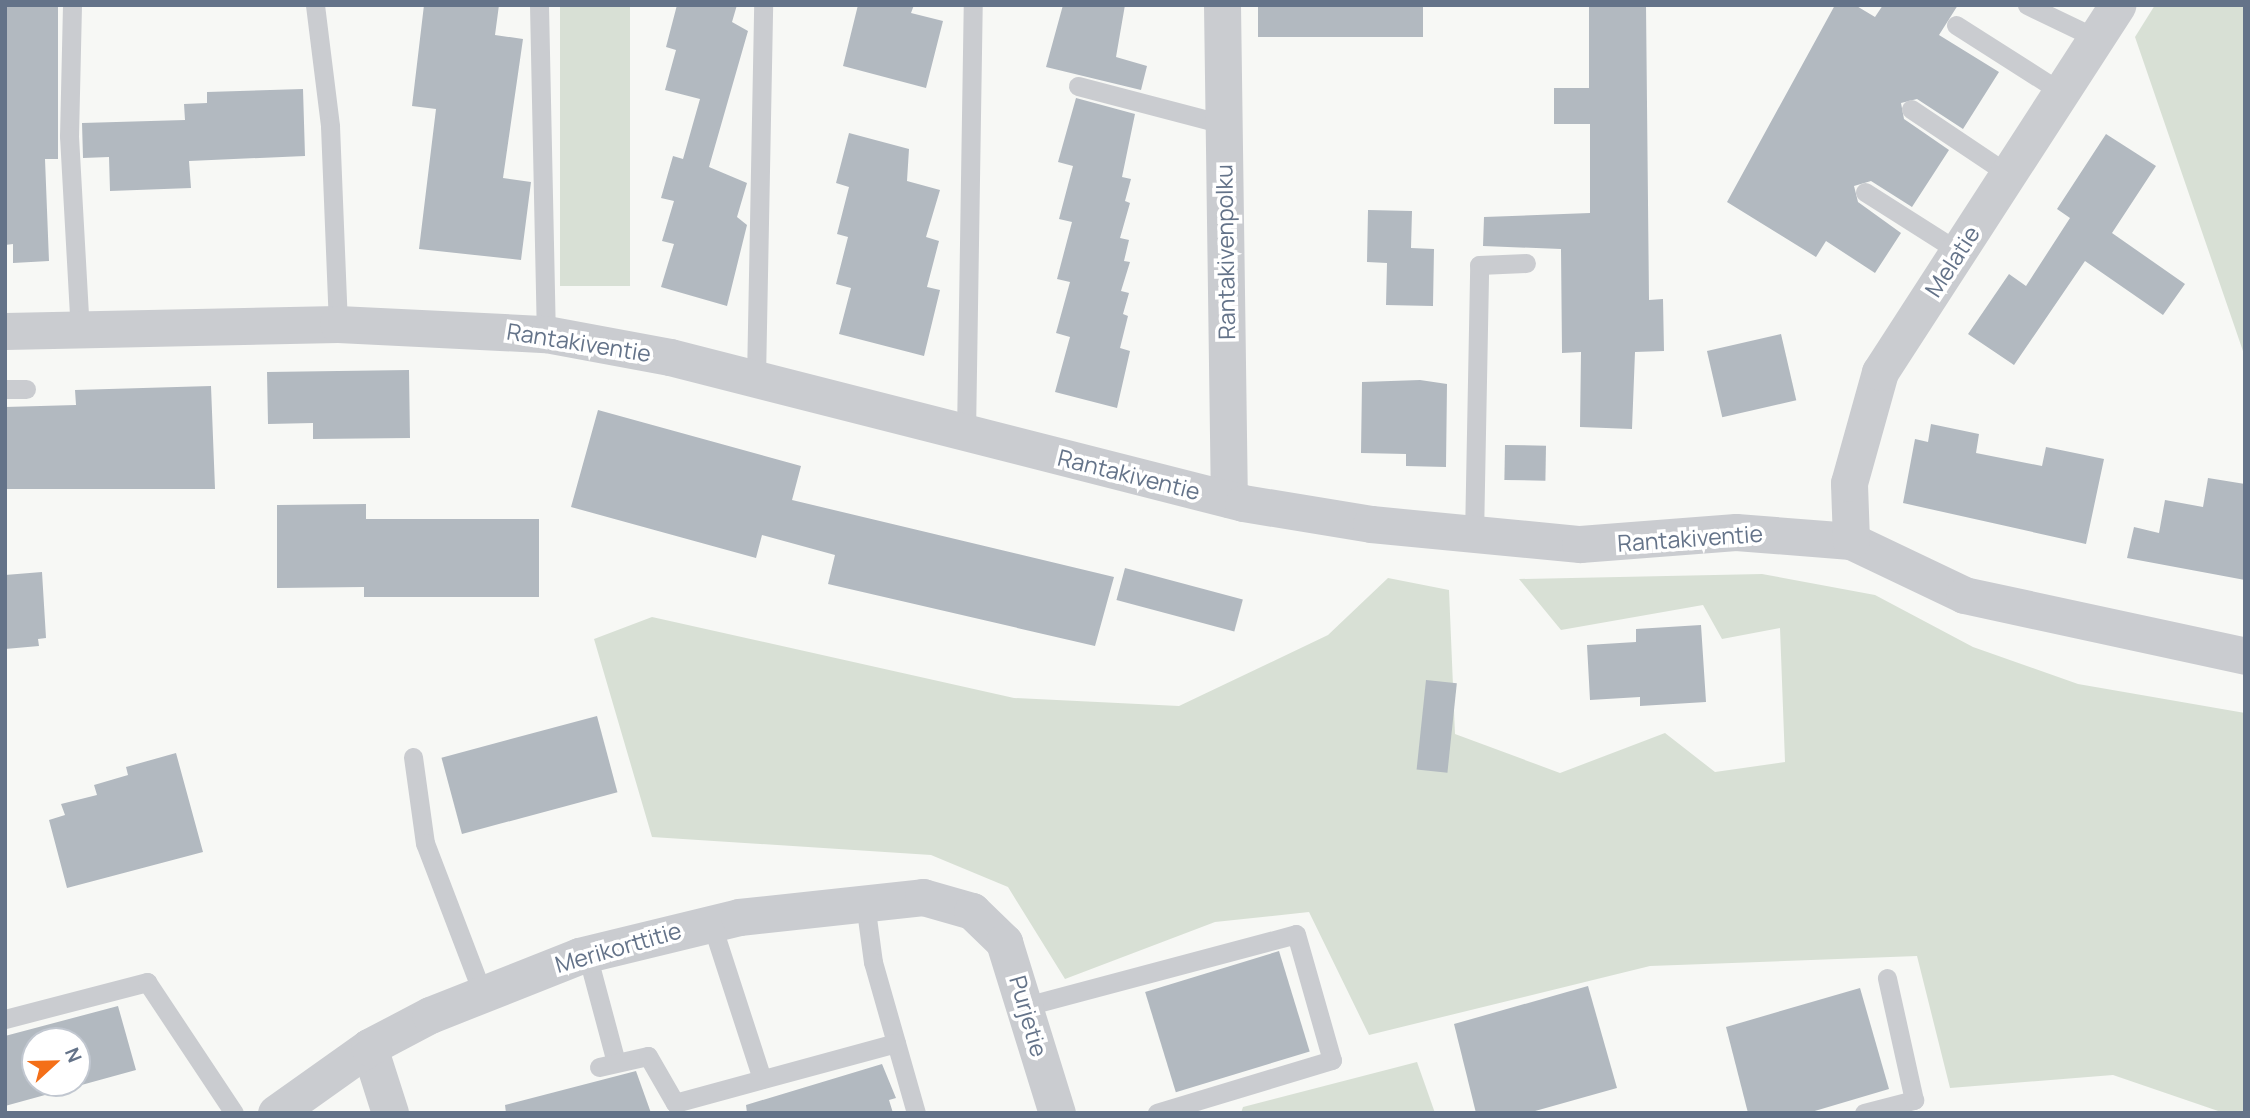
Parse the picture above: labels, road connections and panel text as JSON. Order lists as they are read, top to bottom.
{
  "streets": {
    "street": [
      "Rantakivenpolku",
      "Melatie",
      "Rantakiventie",
      "Merikorttitie",
      "Purjetie"
    ]
  },
  "crossings": [
    ["Rantakivenpolku", "Rantakiventie"],
    ["Melatie", "Rantakiventie"],
    ["Merikorttitie", "Purjetie"]
  ],
  "north": "right"
}
